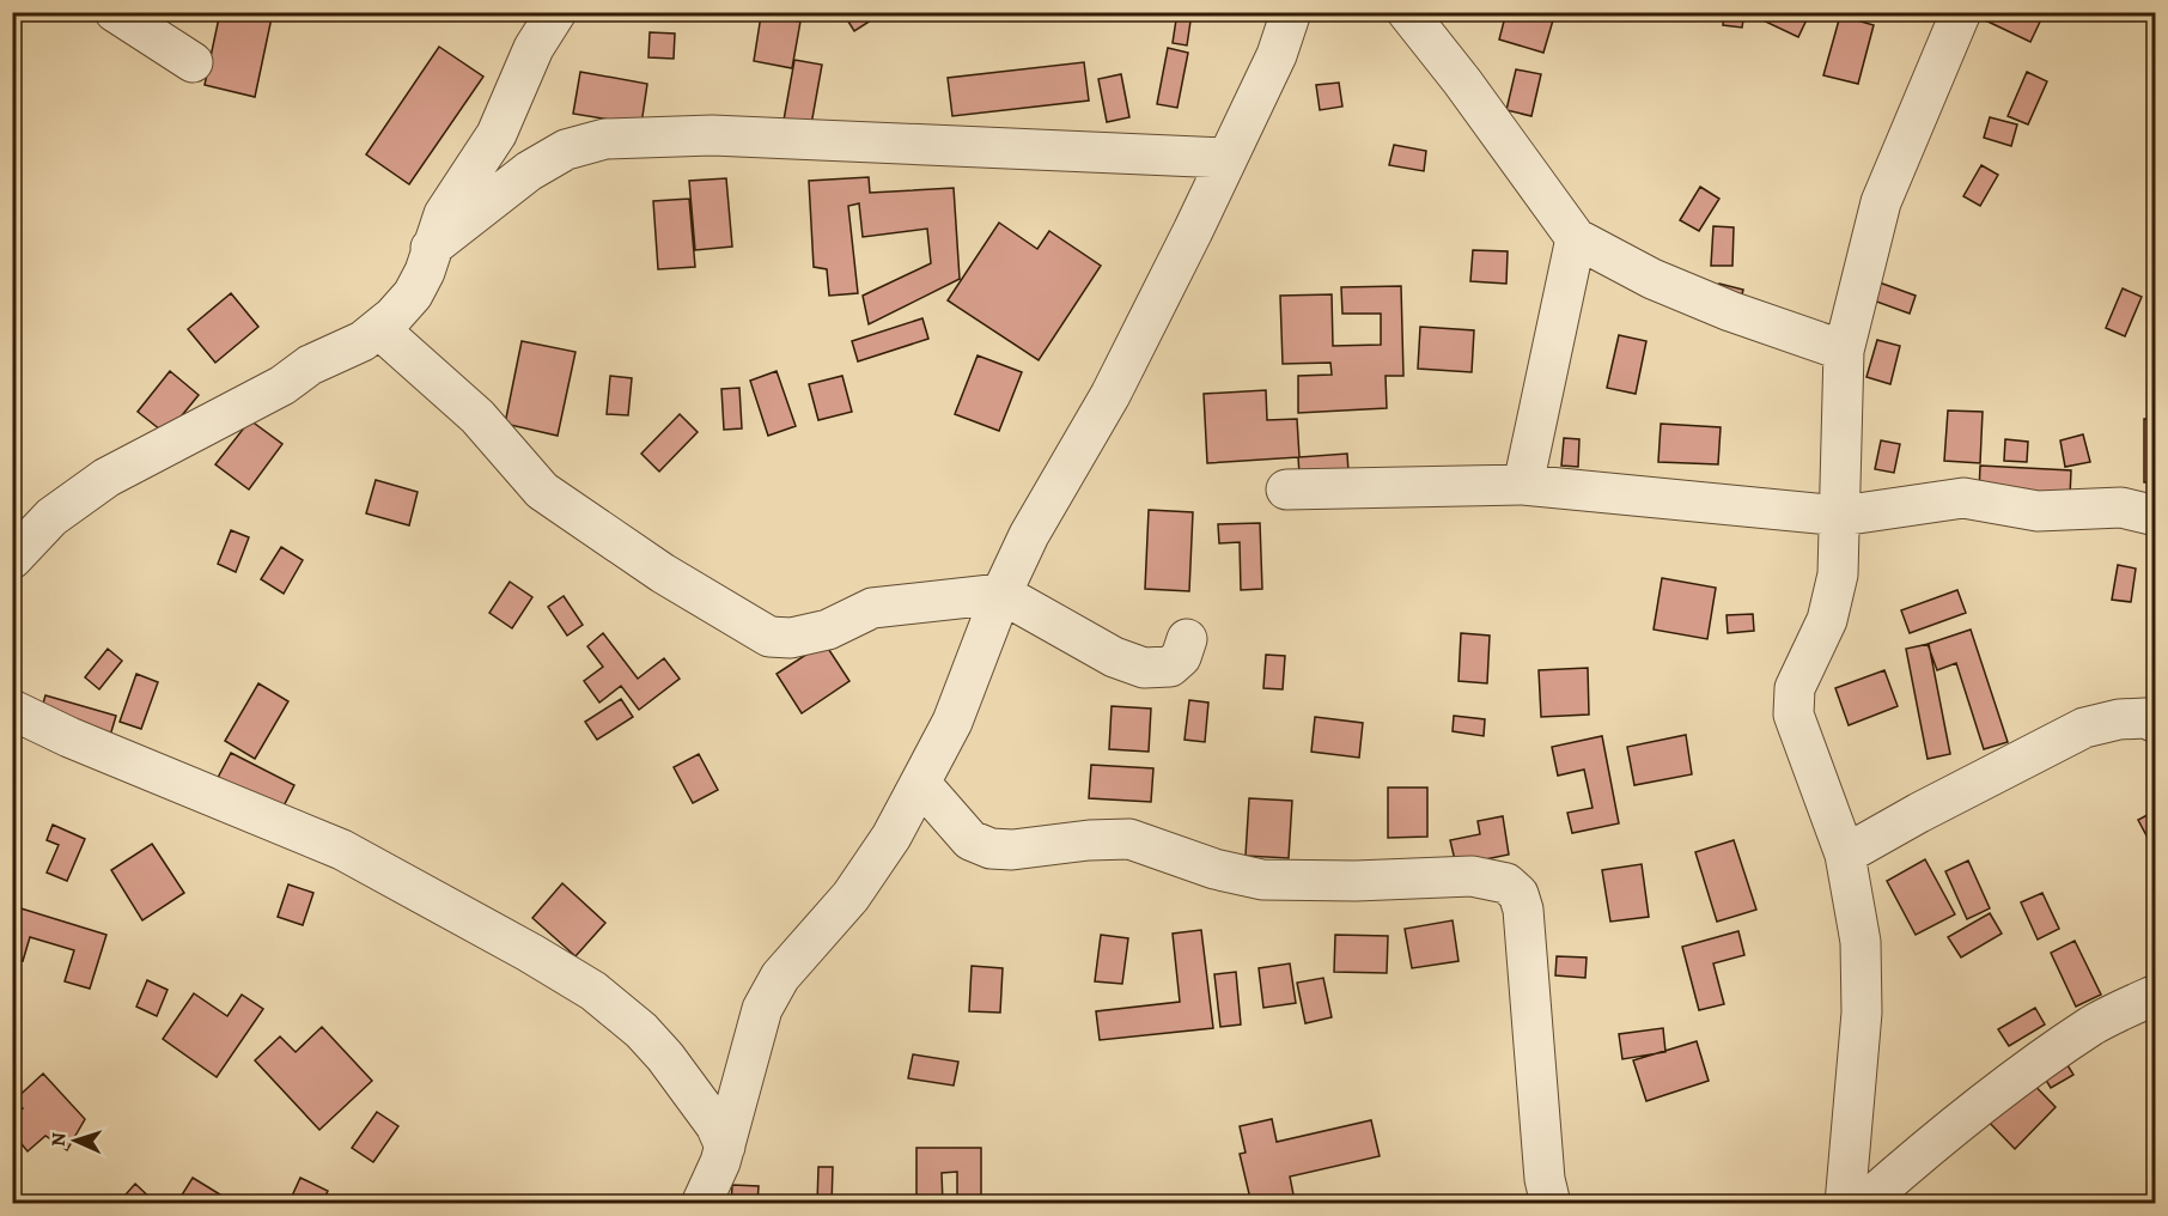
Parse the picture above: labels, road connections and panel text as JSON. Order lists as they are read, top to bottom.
{
  "north": "left"
}
